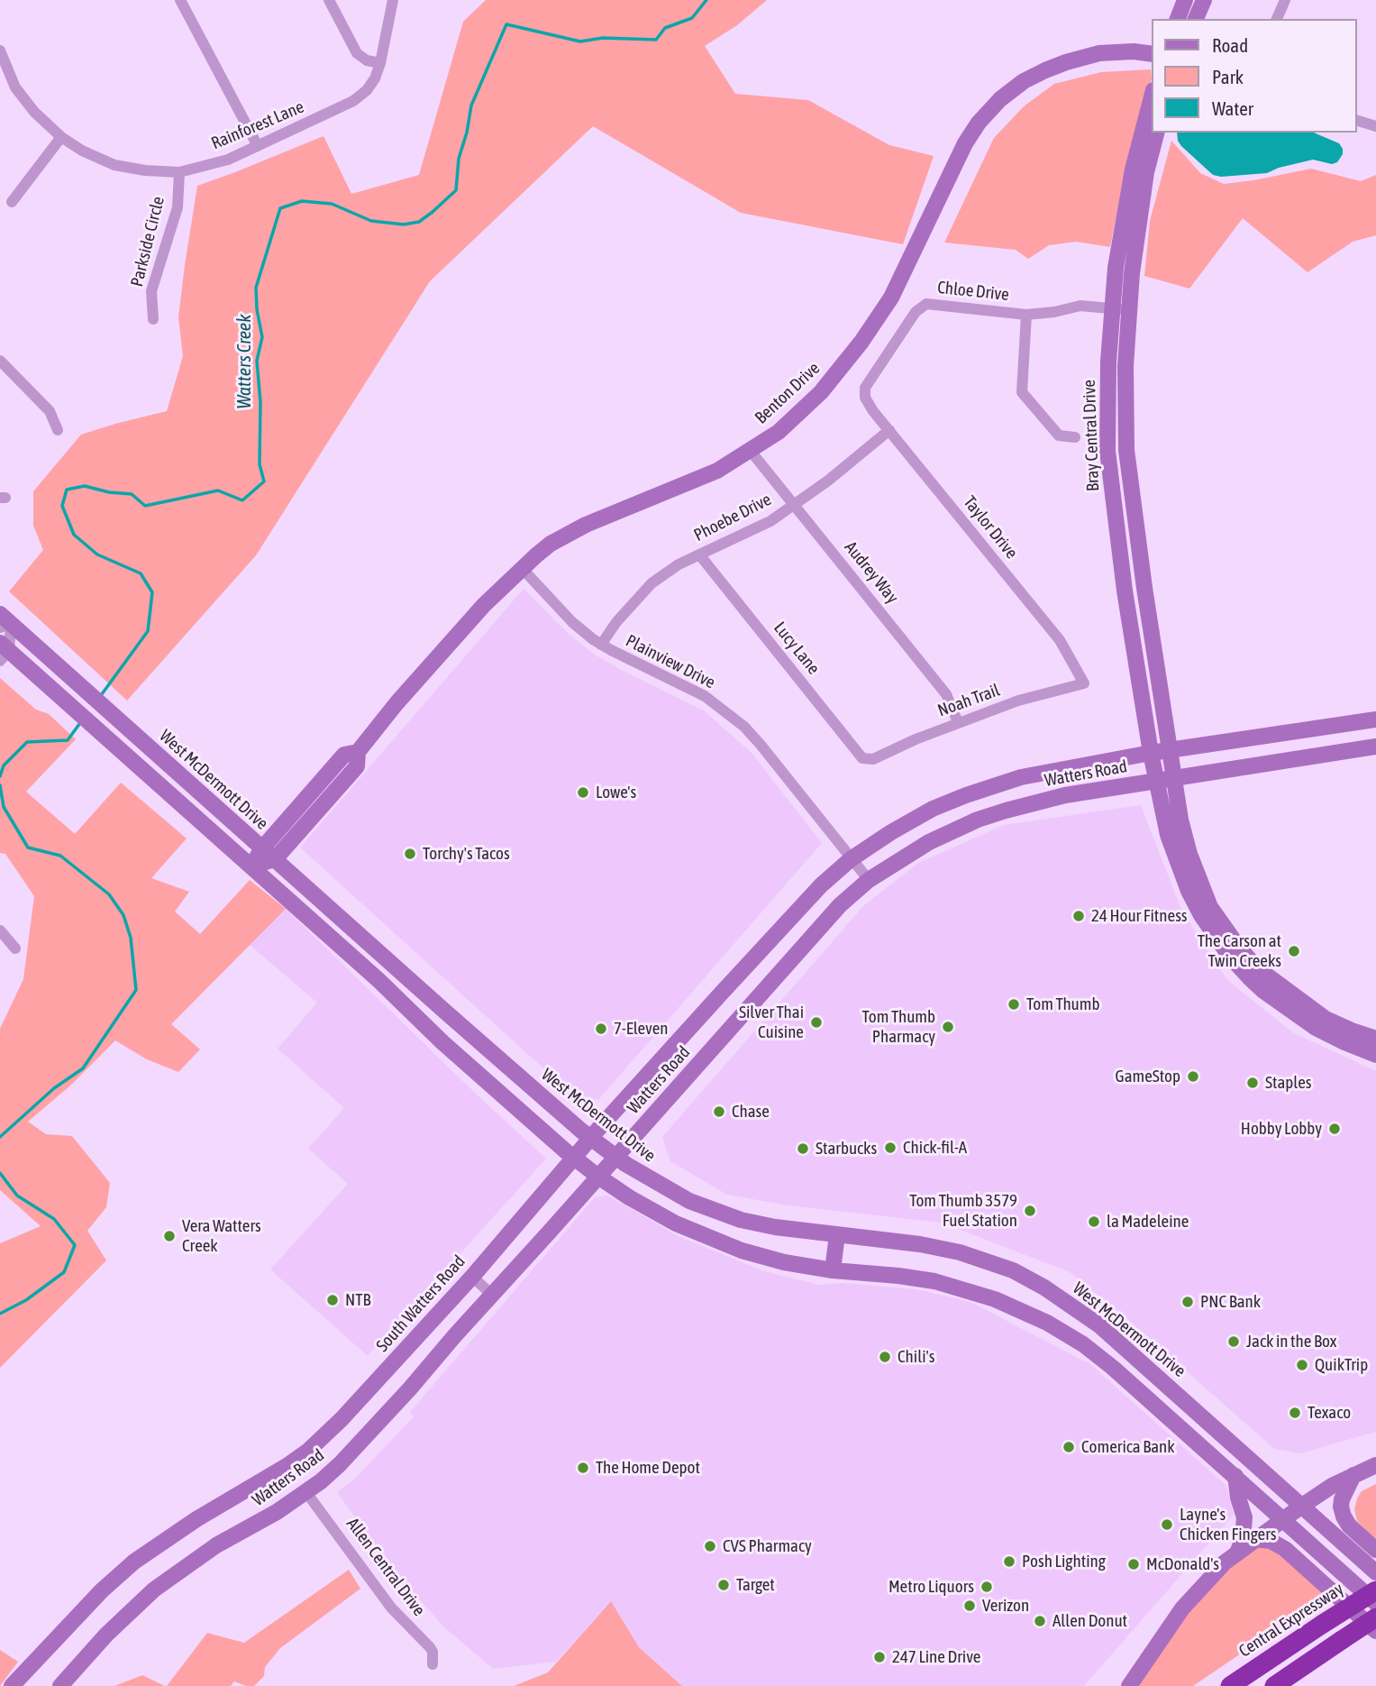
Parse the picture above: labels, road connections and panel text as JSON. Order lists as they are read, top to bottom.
{
  "streets": {
    "highway": ["Central Expressway"],
    "main road": [
      "Benton Drive",
      "Bray Central Drive",
      "Watters Road",
      "West McDermott Drive",
      "South Watters Road"
    ],
    "street": [
      "Rainforest Lane",
      "Parkside Circle",
      "Chloe Drive",
      "Phoebe Drive",
      "Taylor Drive",
      "Audrey Way",
      "Lucy Lane",
      "Plainview Drive",
      "Noah Trail",
      "Allen Central Drive"
    ]
  },
  "crossings": [
    ["Rainforest Lane", "Parkside Circle"],
    ["Chloe Drive", "Bray Central Drive"],
    ["Chloe Drive", "Taylor Drive"],
    ["Benton Drive", "Audrey Way"],
    ["Benton Drive", "Plainview Drive"],
    ["Benton Drive", "West McDermott Drive"],
    ["Bray Central Drive", "Watters Road"],
    ["Phoebe Drive", "Taylor Drive"],
    ["Phoebe Drive", "Audrey Way"],
    ["Phoebe Drive", "Lucy Lane"],
    ["Phoebe Drive", "Plainview Drive"],
    ["Taylor Drive", "Noah Trail"],
    ["Audrey Way", "Noah Trail"],
    ["Lucy Lane", "Noah Trail"],
    ["Plainview Drive", "Watters Road"],
    ["Watters Road", "West McDermott Drive"],
    ["Watters Road", "South Watters Road"],
    ["Watters Road", "Allen Central Drive"]
  ],
  "water": ["Watters Creek"],
  "places": [
    "Lowe's",
    "Torchy's Tacos",
    "24 Hour Fitness",
    "The Carson at Twin Creeks",
    "Tom Thumb",
    "Silver Thai Cuisine",
    "Tom Thumb Pharmacy",
    "7-Eleven",
    "GameStop",
    "Staples",
    "Chase",
    "Hobby Lobby",
    "Chick-fil-A",
    "Starbucks",
    "Tom Thumb 3579 Fuel Station",
    "la Madeleine",
    "Vera Watters Creek",
    "NTB",
    "PNC Bank",
    "Jack in the Box",
    "Chili's",
    "QuikTrip",
    "Texaco",
    "Comerica Bank",
    "The Home Depot",
    "Layne's Chicken Fingers",
    "CVS Pharmacy",
    "Posh Lighting",
    "McDonald's",
    "Target",
    "Metro Liquors",
    "Verizon",
    "Allen Donut",
    "247 Line Drive"
  ],
  "legend": ["Road", "Park", "Water"]
}
